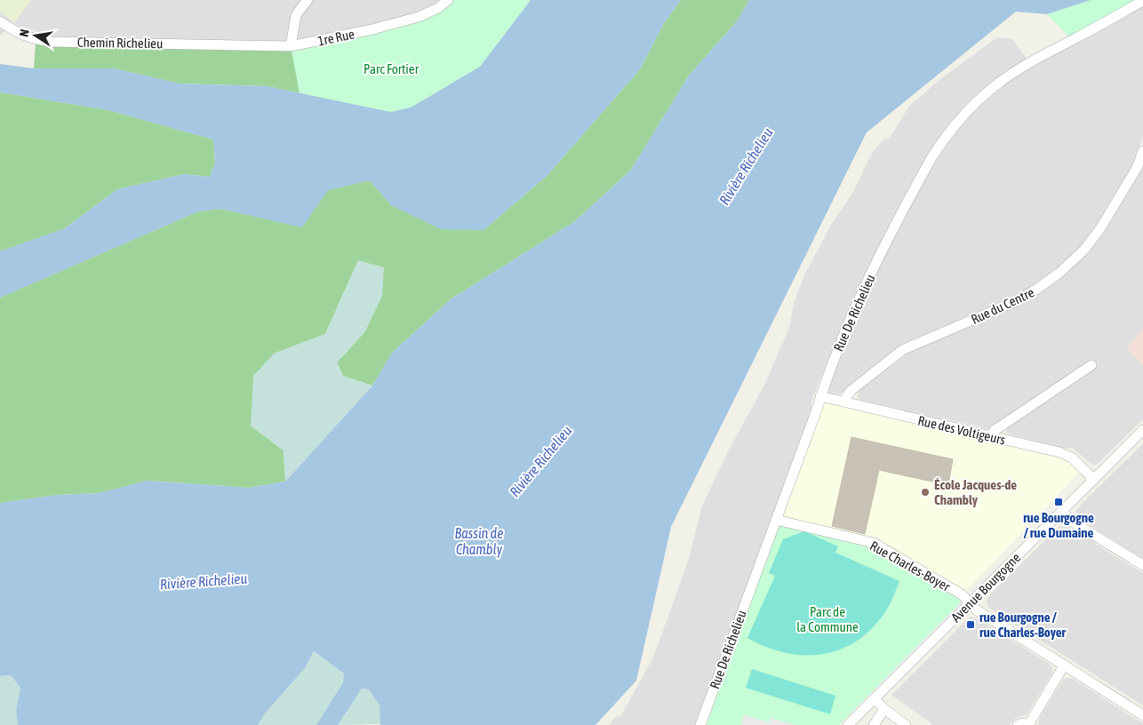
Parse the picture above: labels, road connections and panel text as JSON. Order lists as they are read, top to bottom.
{
  "streets": {
    "street": [
      "1re Rue",
      "Chemin Richelieu",
      "Rue du Centre",
      "Rue De Richelieu",
      "Rue des Voltigeurs",
      "Rue Charles-Boyer",
      "Avenue Bourgogne"
    ]
  },
  "crossings": [
    ["1re Rue", "Chemin Richelieu"],
    ["Rue du Centre", "Rue des Voltigeurs"],
    ["Rue De Richelieu", "Rue des Voltigeurs"],
    ["Rue De Richelieu", "Rue Charles-Boyer"],
    ["Rue des Voltigeurs", "Avenue Bourgogne"],
    ["Rue Charles-Boyer", "Avenue Bourgogne"]
  ],
  "water": ["Rivière Richelieu", "Bassin de Chambly"],
  "parks": ["Parc Fortier", "Parc de la Commune"],
  "places": {
    "other": ["École Jacques-de Chambly"],
    "transit": ["rue Bourgogne / rue Dumaine", "rue Bourgogne / rue Charles-Boyer"]
  },
  "north": "left"
}
